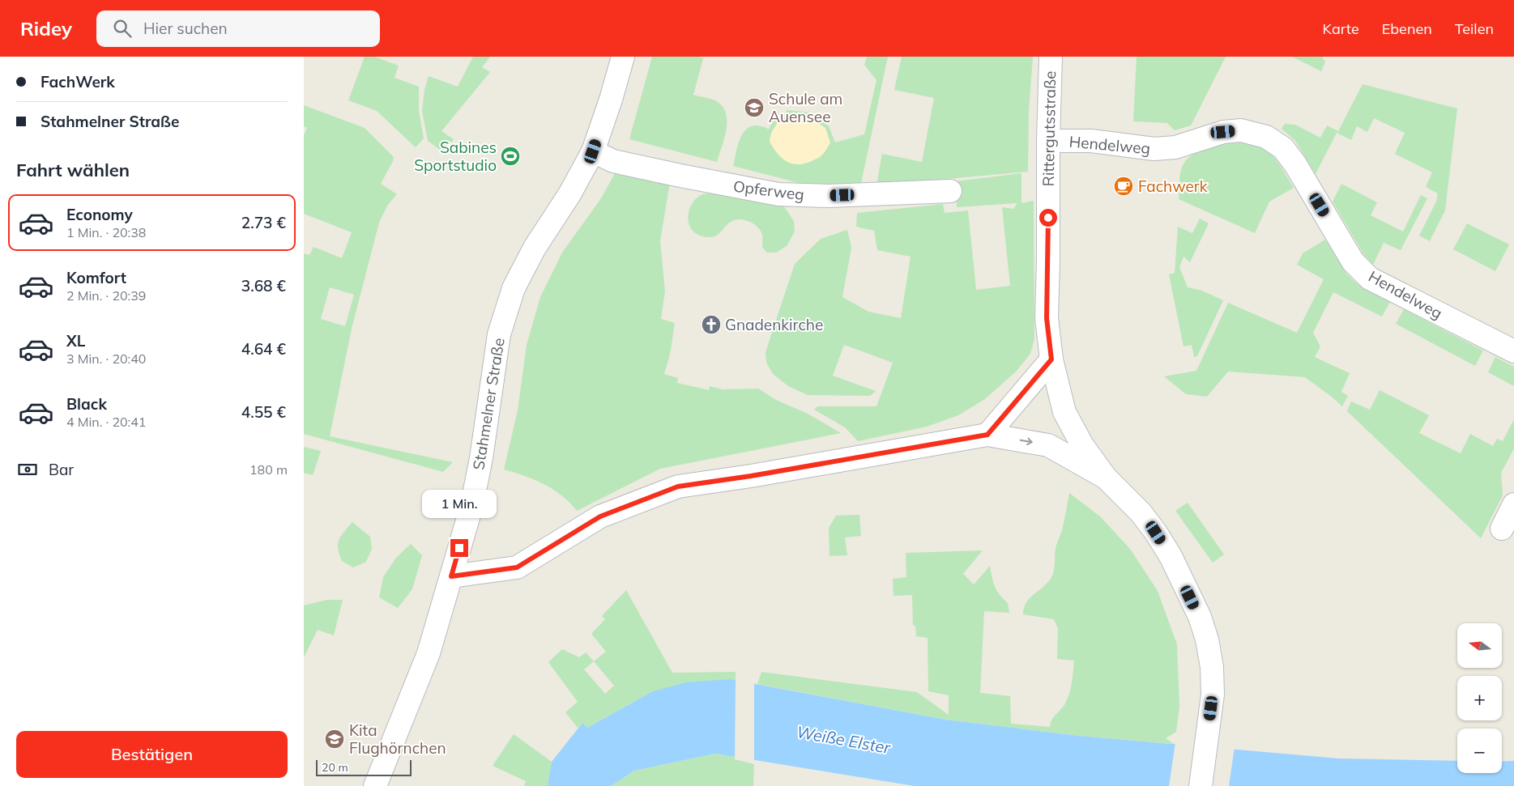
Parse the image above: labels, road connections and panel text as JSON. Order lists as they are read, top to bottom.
{
  "streets": {
    "street": [
      "Rittergutsstraße",
      "Hendelweg",
      "Opferweg",
      "Stahmelner Straße"
    ]
  },
  "crossings": [
    ["Rittergutsstraße", "Hendelweg"],
    ["Opferweg", "Stahmelner Straße"]
  ],
  "water": ["Weiße Elster"],
  "places": {
    "school or university": ["Schule am Auensee", "Kita Flughörnchen"],
    "sports": ["Sabines Sportstudio"],
    "cafe": ["Fachwerk"],
    "church": ["Gnadenkirche"]
  },
  "scale_bar": "20 m",
  "north": "left",
  "page": {
    "header": "Ridey",
    "search": "Hier suchen",
    "nav": ["Karte", "Ebenen", "Teilen"],
    "banner": ["FachWerk", "Stahmelner Straße"],
    "heading": "Fahrt wählen",
    "list": [
      {
        "name": "Economy",
        "note": "1 Min. · 20:38",
        "value": "2.73 €"
      },
      {
        "name": "Komfort",
        "note": "2 Min. · 20:39",
        "value": "3.68 €"
      },
      {
        "name": "XL",
        "note": "3 Min. · 20:40",
        "value": "4.64 €"
      },
      {
        "name": "Black",
        "note": "4 Min. · 20:41",
        "value": "4.55 €"
      }
    ],
    "pay": ["Bar", "180 m"],
    "bubble": "1 Min.",
    "map_buttons": ["+", "−"],
    "buttons": "Bestätigen",
    "scale": "20 m"
  }
}
